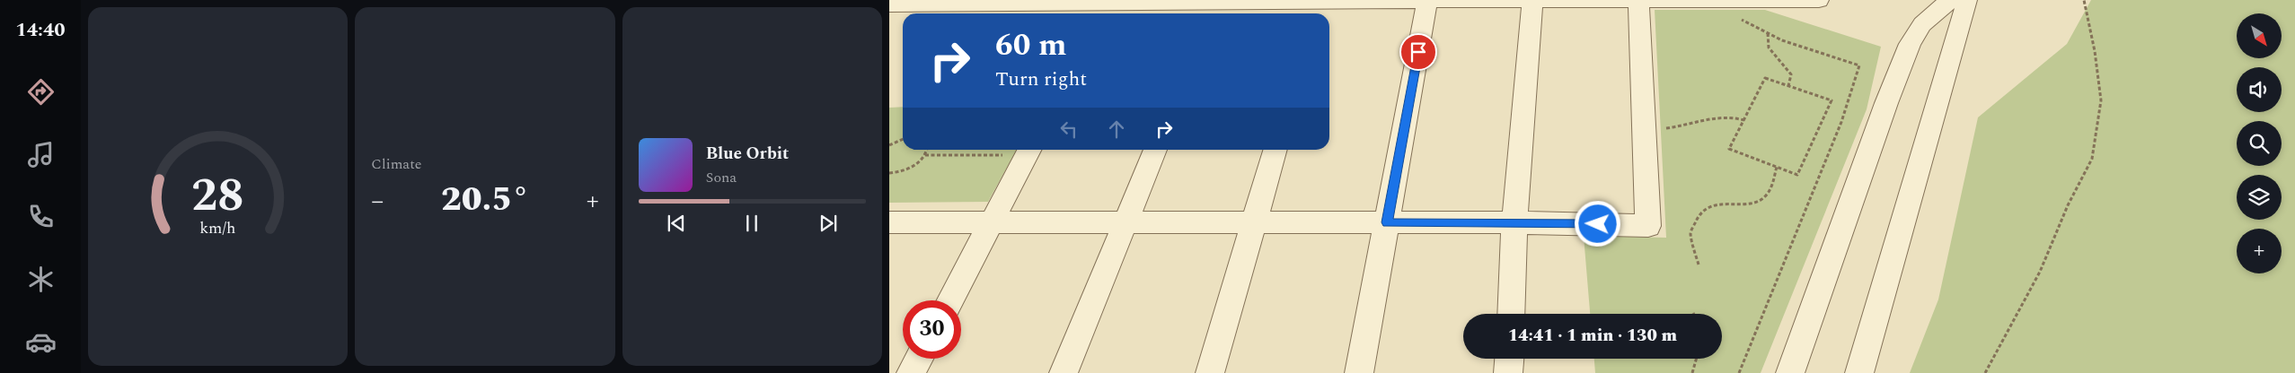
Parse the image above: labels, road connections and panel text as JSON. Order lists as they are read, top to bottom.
{
  "north": "bottom right",
  "page": {
    "tabs": "14:40",
    "tile": "Climate",
    "map_buttons": "+",
    "turn": ["60 m", "Turn right"],
    "song": ["Blue Orbit", "Sona"],
    "heat": ["−", "20.5°", "+"],
    "limit": "30",
    "trip": "14:41 · 1 min · 130 m",
    "gauge": ["28", "km/h"]
  }
}
